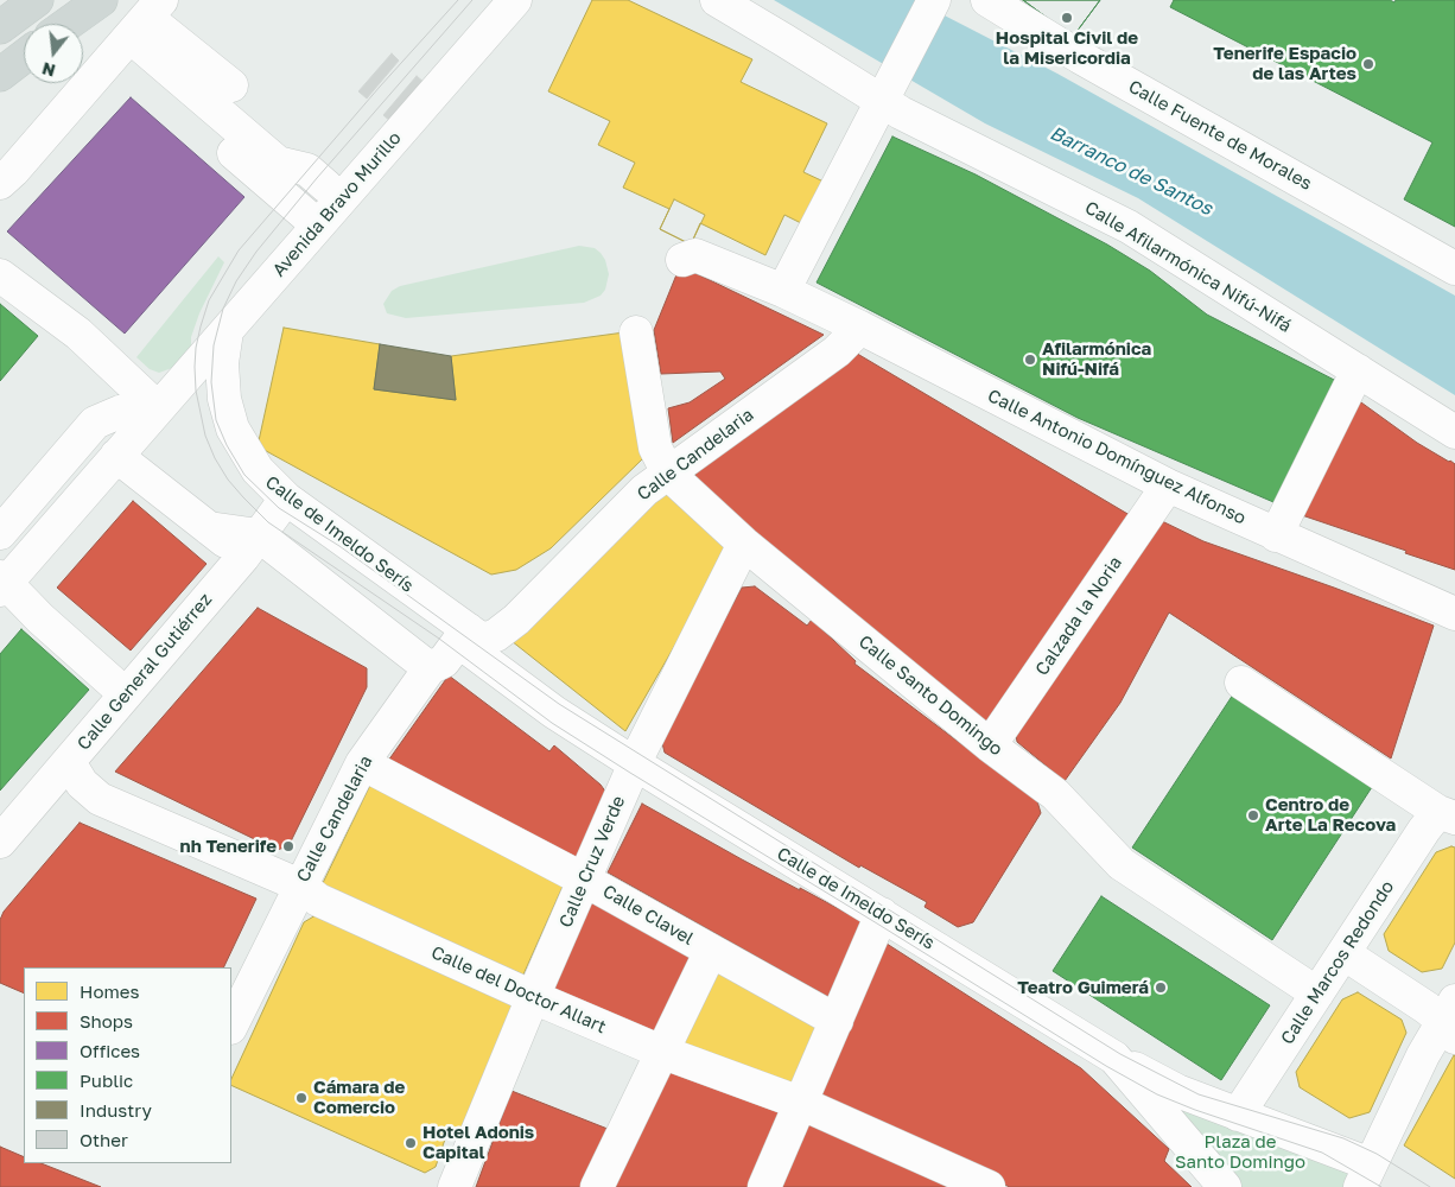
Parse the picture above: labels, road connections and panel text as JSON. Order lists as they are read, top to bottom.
{
  "streets": {
    "street": [
      "Calle Fuente de Morales",
      "Avenida Bravo Murillo",
      "Calle Afilarmónica Nifú-Nifá",
      "Calle Candelaria",
      "Calle Antonio Domínguez Alfonso",
      "Calle de Imeldo Serís",
      "Calzada la Noria",
      "Calle General Gutiérrez",
      "Calle Santo Domingo",
      "Calle Cruz Verde",
      "Calle Clavel",
      "Calle Marcos Redondo",
      "Calle del Doctor Allart"
    ]
  },
  "crossings": [
    ["Avenida Bravo Murillo", "Calle de Imeldo Serís"],
    ["Calle Candelaria", "Calle Antonio Domínguez Alfonso"],
    ["Calle Candelaria", "Calle de Imeldo Serís"],
    ["Calle Candelaria", "Calle Santo Domingo"],
    ["Calle Candelaria", "Calle Clavel"],
    ["Calle Candelaria", "Calle del Doctor Allart"],
    ["Calle Antonio Domínguez Alfonso", "Calzada la Noria"],
    ["Calle de Imeldo Serís", "Calle General Gutiérrez"],
    ["Calle de Imeldo Serís", "Calle Cruz Verde"],
    ["Calzada la Noria", "Calle Santo Domingo"],
    ["Calle General Gutiérrez", "Calle del Doctor Allart"],
    ["Calle Santo Domingo", "Calle Cruz Verde"],
    ["Calle Santo Domingo", "Calle Marcos Redondo"],
    ["Calle Cruz Verde", "Calle Clavel"],
    ["Calle Cruz Verde", "Calle del Doctor Allart"]
  ],
  "water": ["Barranco de Santos"],
  "parks": ["Plaza de Santo Domingo"],
  "places": [
    "Hospital Civil de la Misericordia",
    "Tenerife Espacio de las Artes",
    "Afilarmónica Nifú-Nifá",
    "Centro de Arte La Recova",
    "nh Tenerife",
    "Teatro Guimerá",
    "Cámara de Comercio",
    "Hotel Adonis Capital"
  ],
  "legend": [
    "Homes",
    "Shops",
    "Offices",
    "Public",
    "Industry",
    "Other"
  ],
  "north": "bottom"
}
